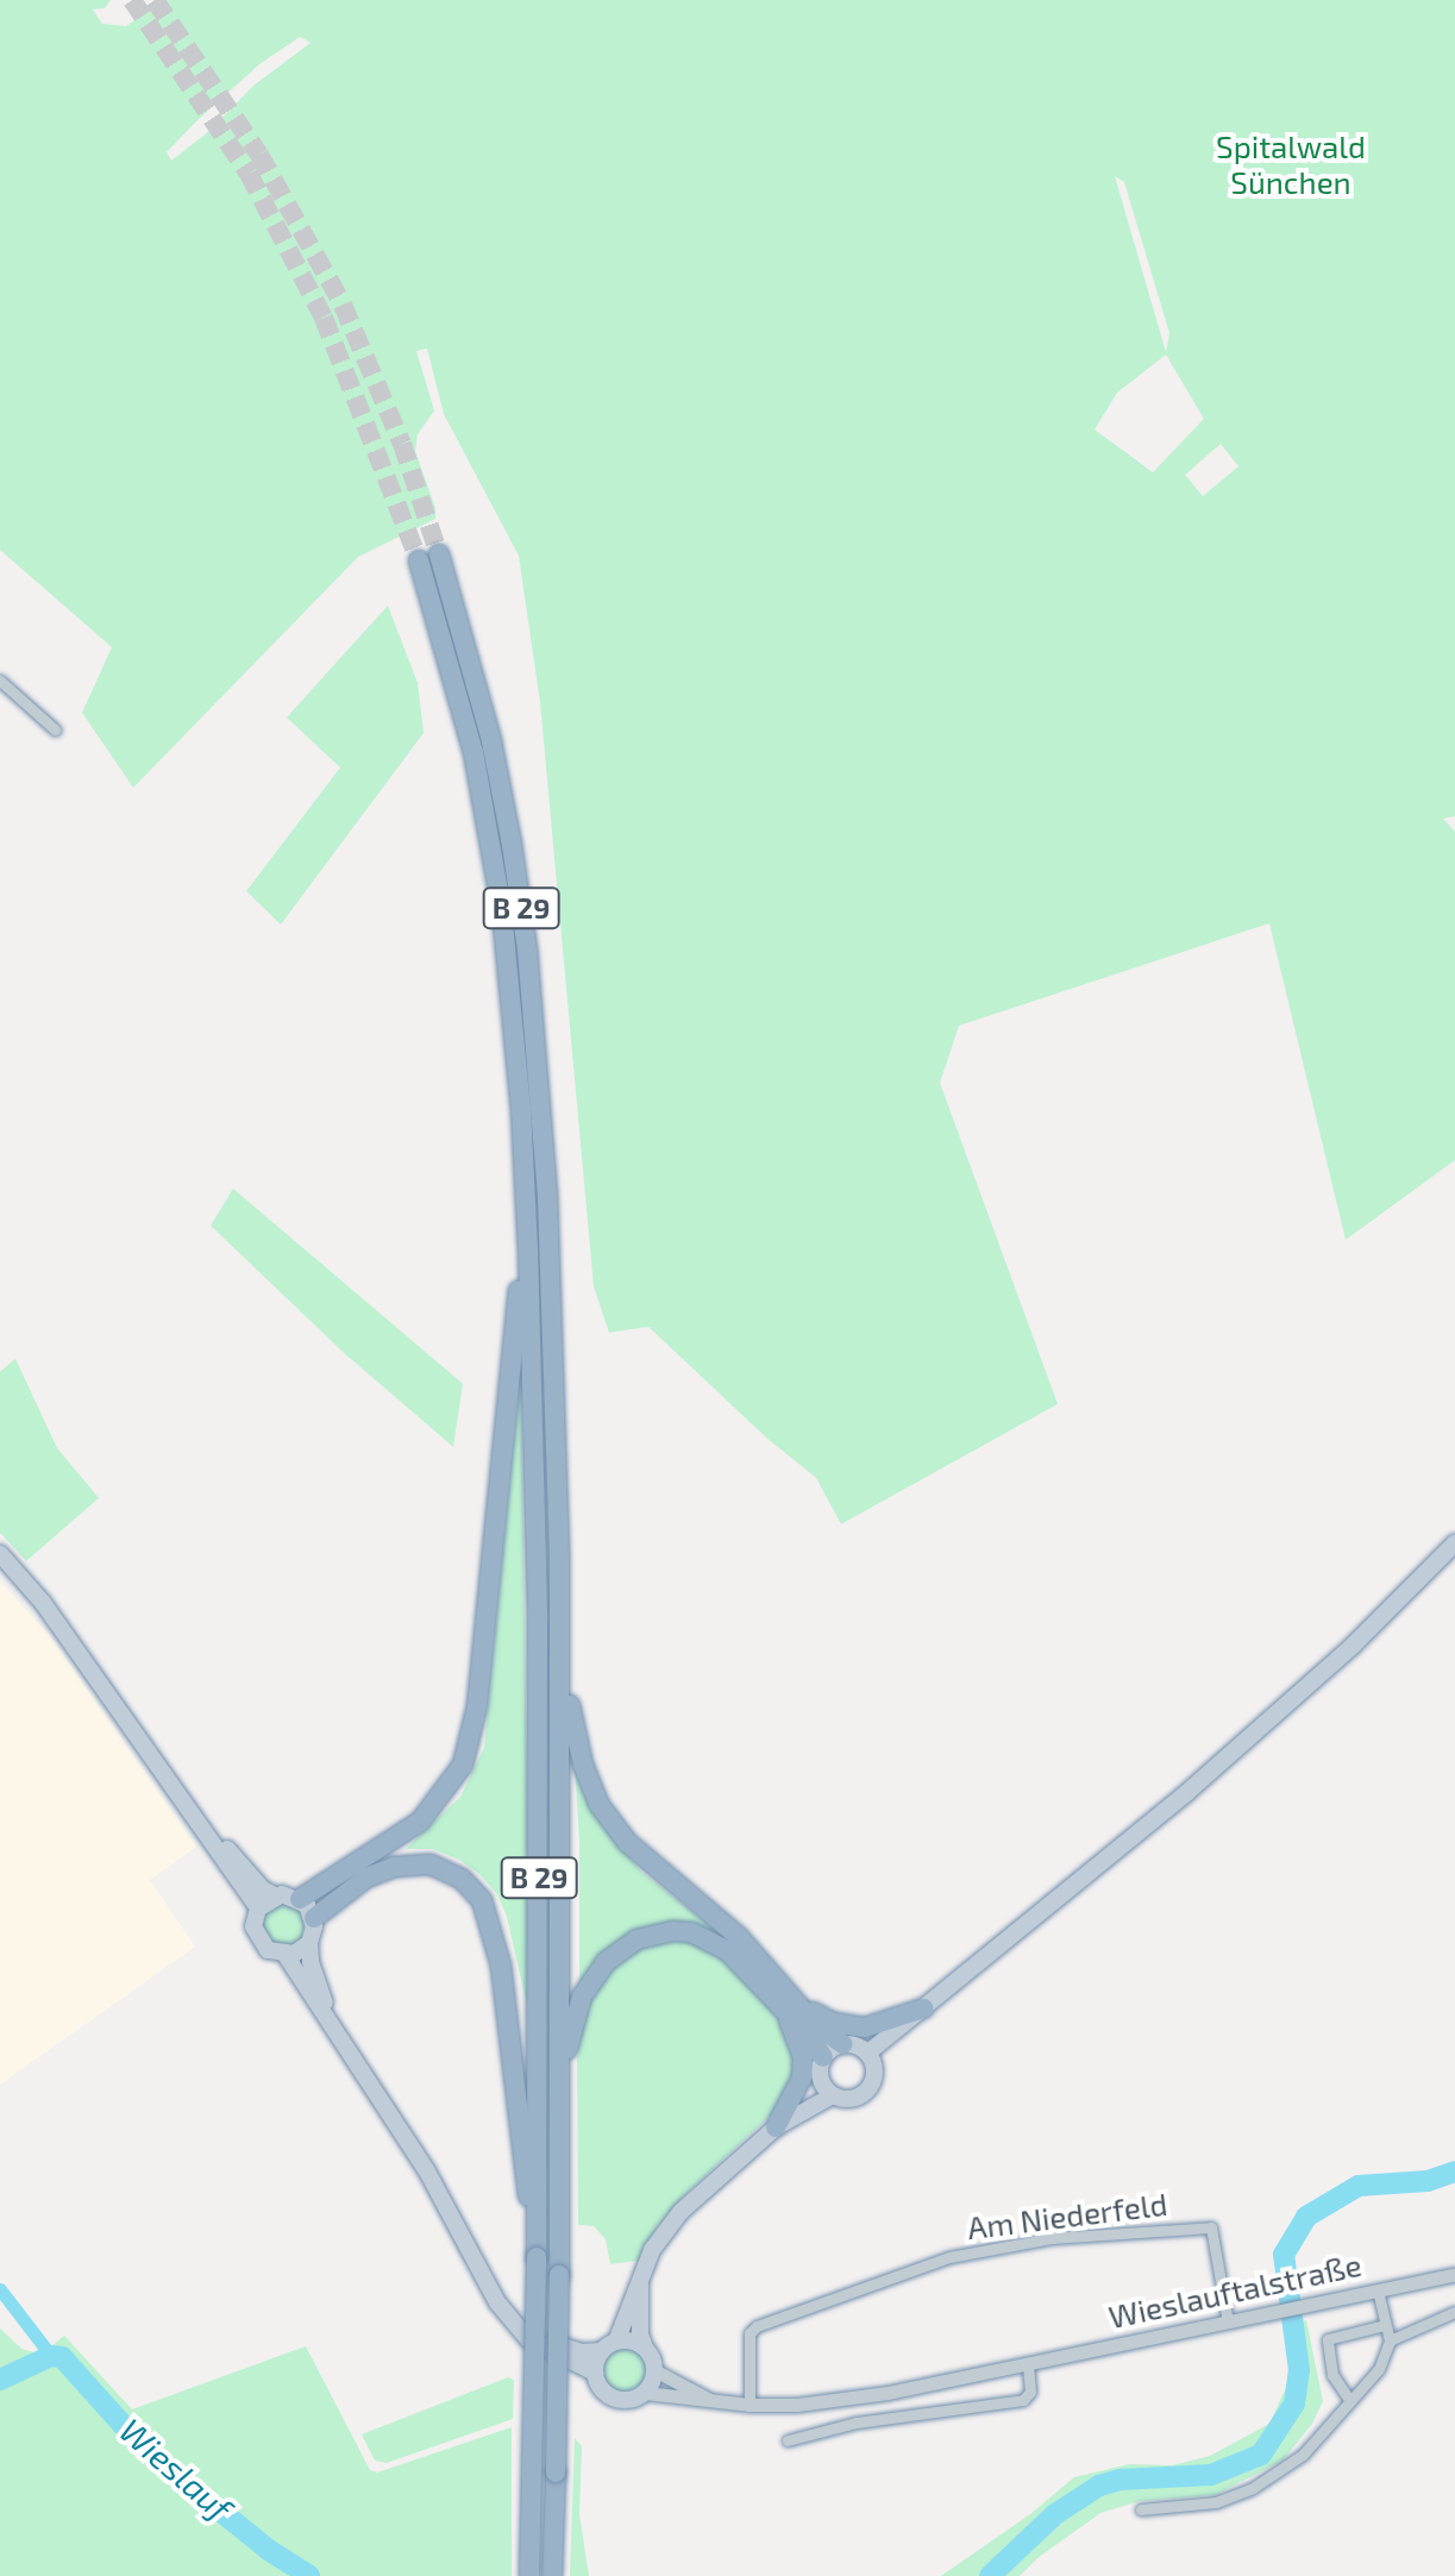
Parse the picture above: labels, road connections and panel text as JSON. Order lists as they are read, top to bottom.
{
  "streets": {
    "highway": ["B 29"],
    "main road": ["Wieslauftalstraße"],
    "street": ["Am Niederfeld"]
  },
  "crossings": [
    ["Am Niederfeld", "Wieslauftalstraße"]
  ],
  "water": ["Wieslauf"],
  "parks": ["Spitalwald Sünchen"]
}
